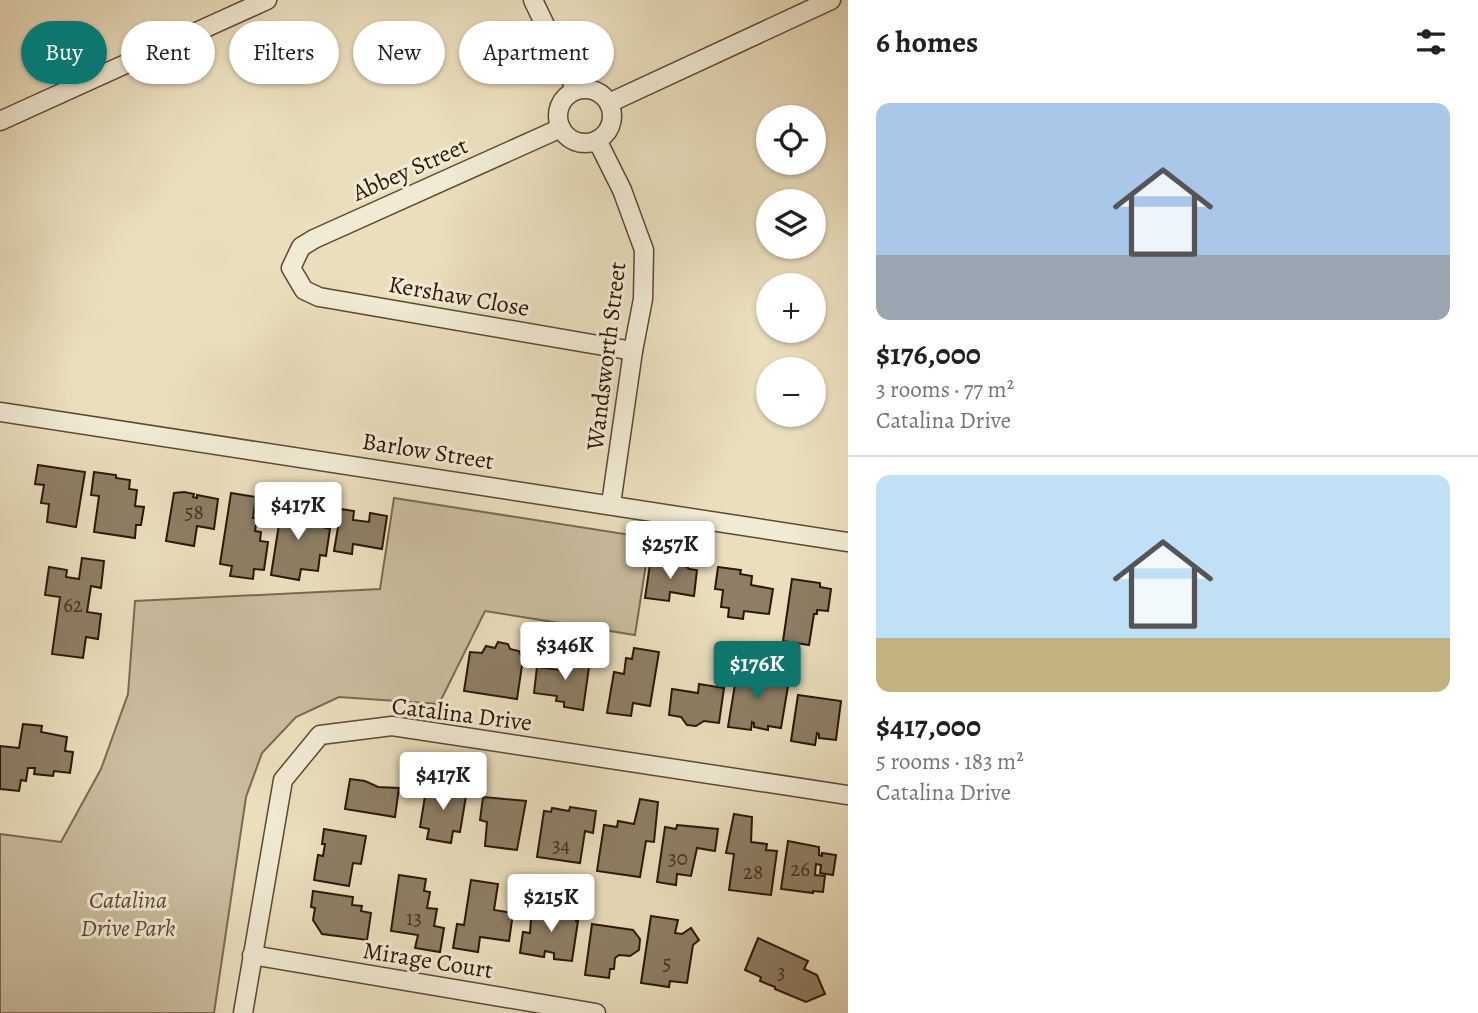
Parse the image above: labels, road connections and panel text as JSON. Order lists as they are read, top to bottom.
{
  "streets": {
    "street": [
      "Abbey Street",
      "Kershaw Close",
      "Wandsworth Street",
      "Barlow Street",
      "Catalina Drive",
      "Mirage Court"
    ]
  },
  "crossings": [
    ["Abbey Street", "Kershaw Close"],
    ["Abbey Street", "Wandsworth Street"],
    ["Kershaw Close", "Wandsworth Street"],
    ["Wandsworth Street", "Barlow Street"],
    ["Catalina Drive", "Mirage Court"]
  ],
  "parks": ["Catalina Drive Park"],
  "house_numbers": [
    "58",
    "62",
    "34",
    "30",
    "26",
    "28",
    "13",
    "5",
    "3"
  ],
  "page": {
    "heading": "6 homes",
    "chip": [
      "Buy",
      "Rent",
      "Filters",
      "New",
      "Apartment"
    ],
    "list": [
      {
        "name": "$176,000",
        "note": "3 rooms · 77 m² · Catalina Drive"
      },
      {
        "name": "$417,000",
        "note": "5 rooms · 183 m² · Catalina Drive"
      }
    ],
    "map_buttons": ["+", "−"],
    "price": [
      "$417K",
      "$257K",
      "$346K",
      "$176K",
      "$417K",
      "$215K"
    ]
  }
}
